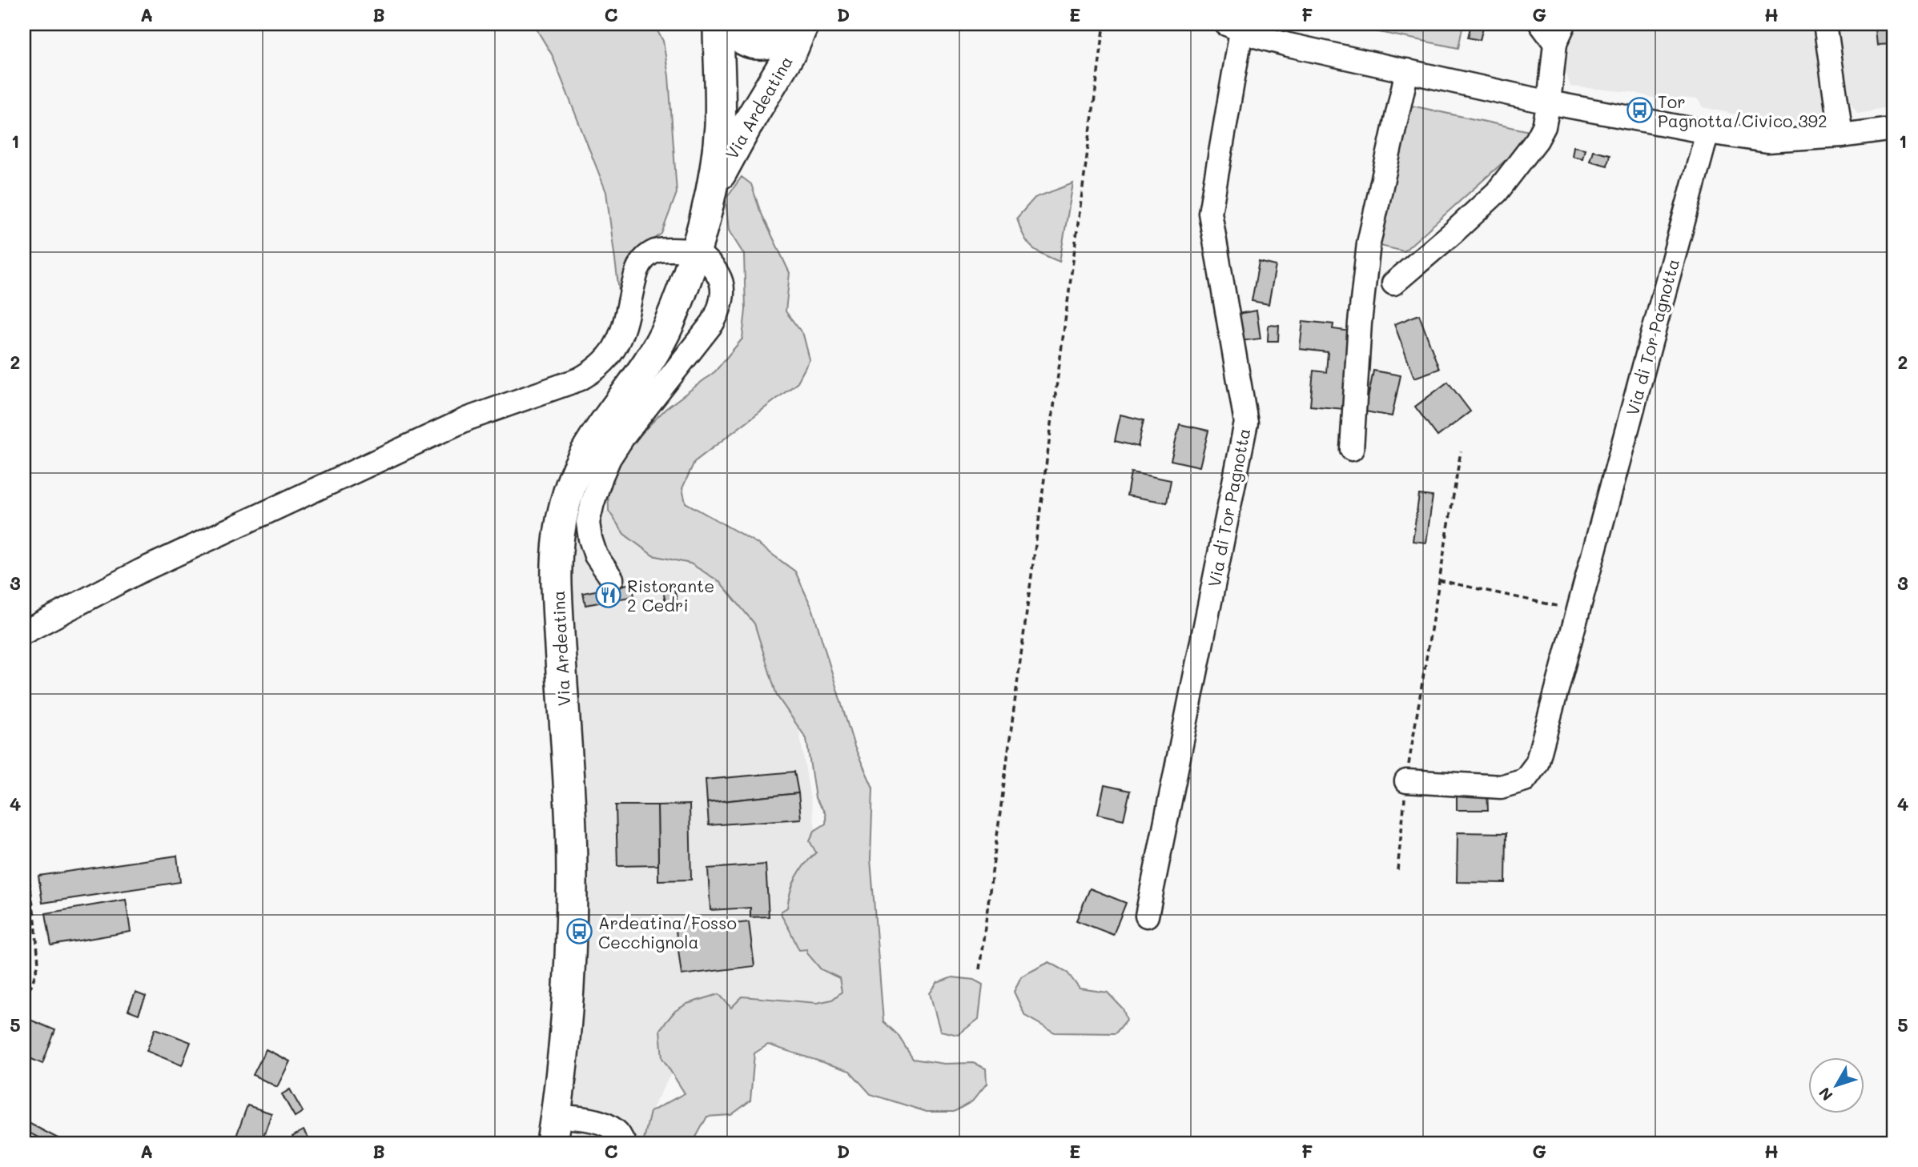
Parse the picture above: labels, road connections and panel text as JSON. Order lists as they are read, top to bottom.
{
  "streets": {
    "main road": ["Via Ardeatina"],
    "street": ["Via di Tor Pagnotta"]
  },
  "places": {
    "bus stop": ["Tor Pagnotta/Civico 392", "Ardeatina/Fosso Cecchignola"],
    "restaurant": ["Ristorante 2 Cedri"]
  },
  "north": "bottom left",
  "grid": {
    "columns": [
      "A",
      "B",
      "C",
      "D",
      "E",
      "F",
      "G",
      "H"
    ],
    "rows": [
      "1",
      "2",
      "3",
      "4",
      "5"
    ]
  }
}
